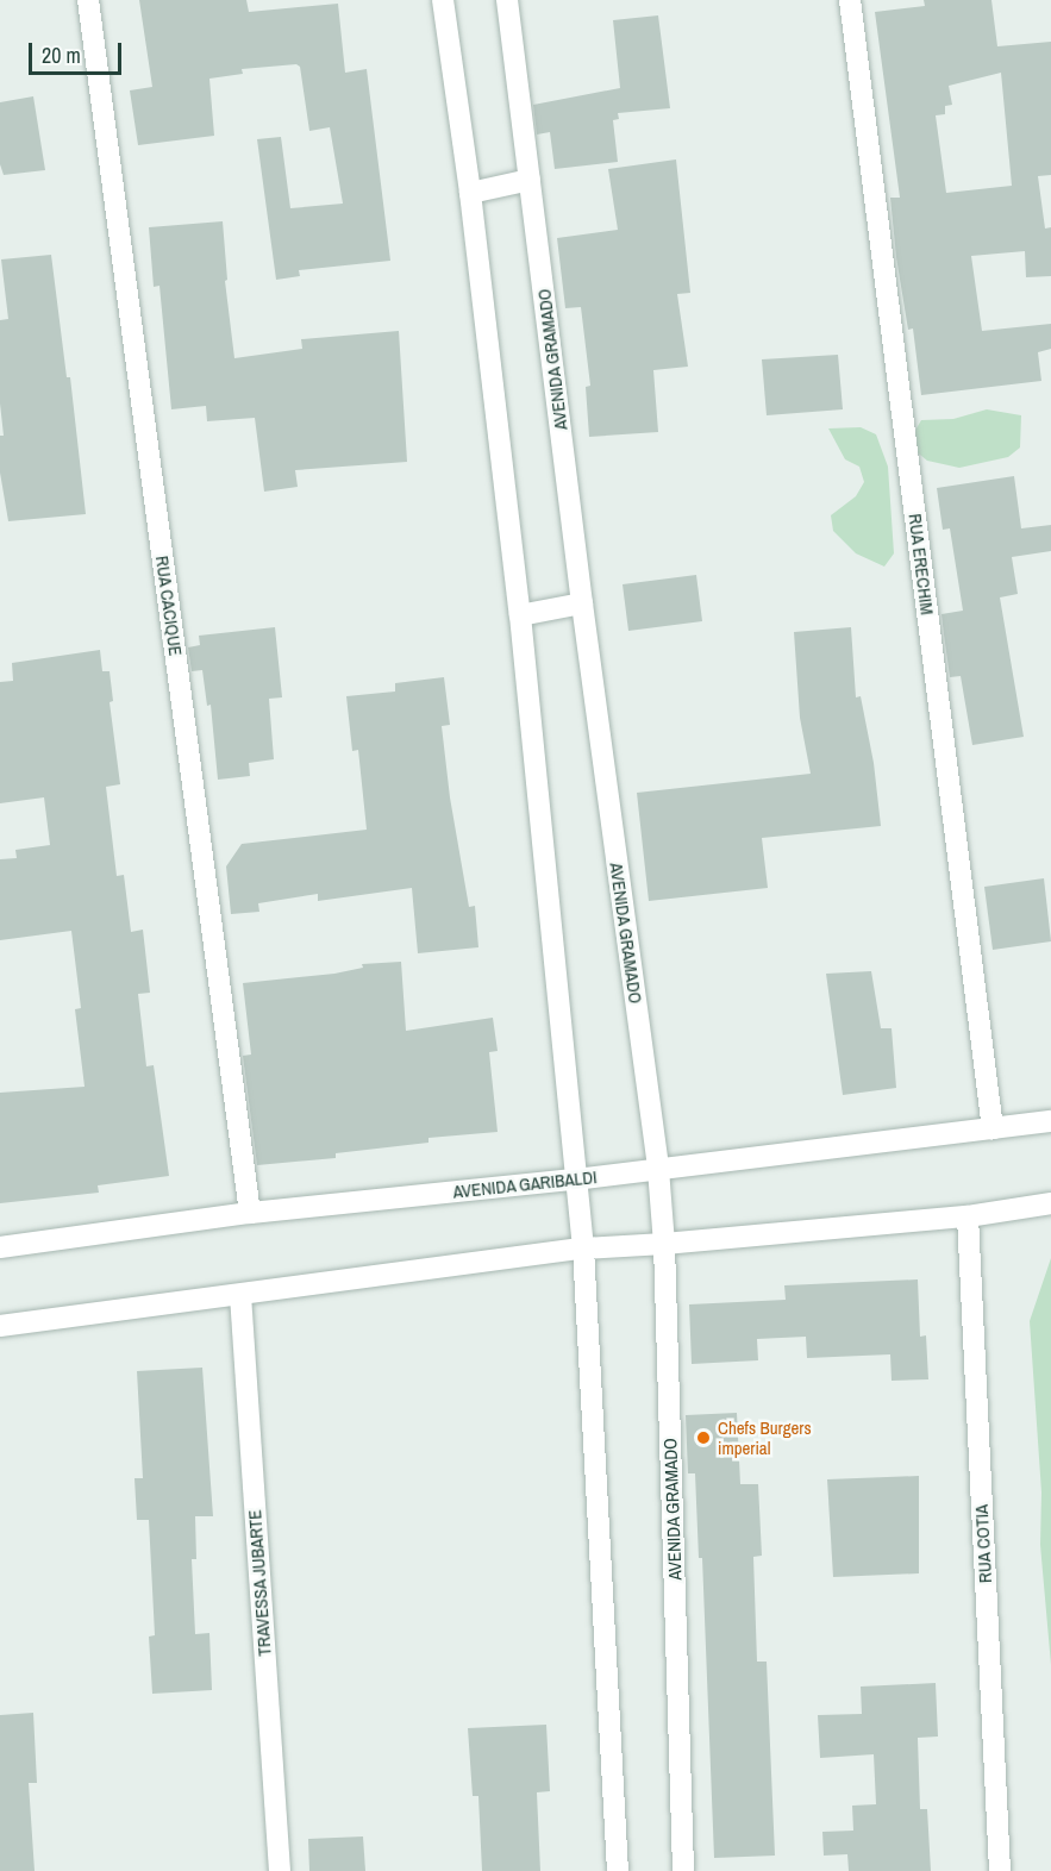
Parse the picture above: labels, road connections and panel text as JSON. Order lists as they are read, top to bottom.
{
  "streets": {
    "street": [
      "AVENIDA GRAMADO",
      "RUA ERECHIM",
      "RUA CACIQUE",
      "AVENIDA GARIBALDI",
      "RUA COTIA",
      "TRAVESSA JUBARTE"
    ]
  },
  "crossings": [
    ["AVENIDA GRAMADO", "AVENIDA GARIBALDI"],
    ["RUA ERECHIM", "AVENIDA GARIBALDI"],
    ["RUA CACIQUE", "AVENIDA GARIBALDI"]
  ],
  "places": ["Chefs Burgers imperial"],
  "scale_bar": "20 m"
}
